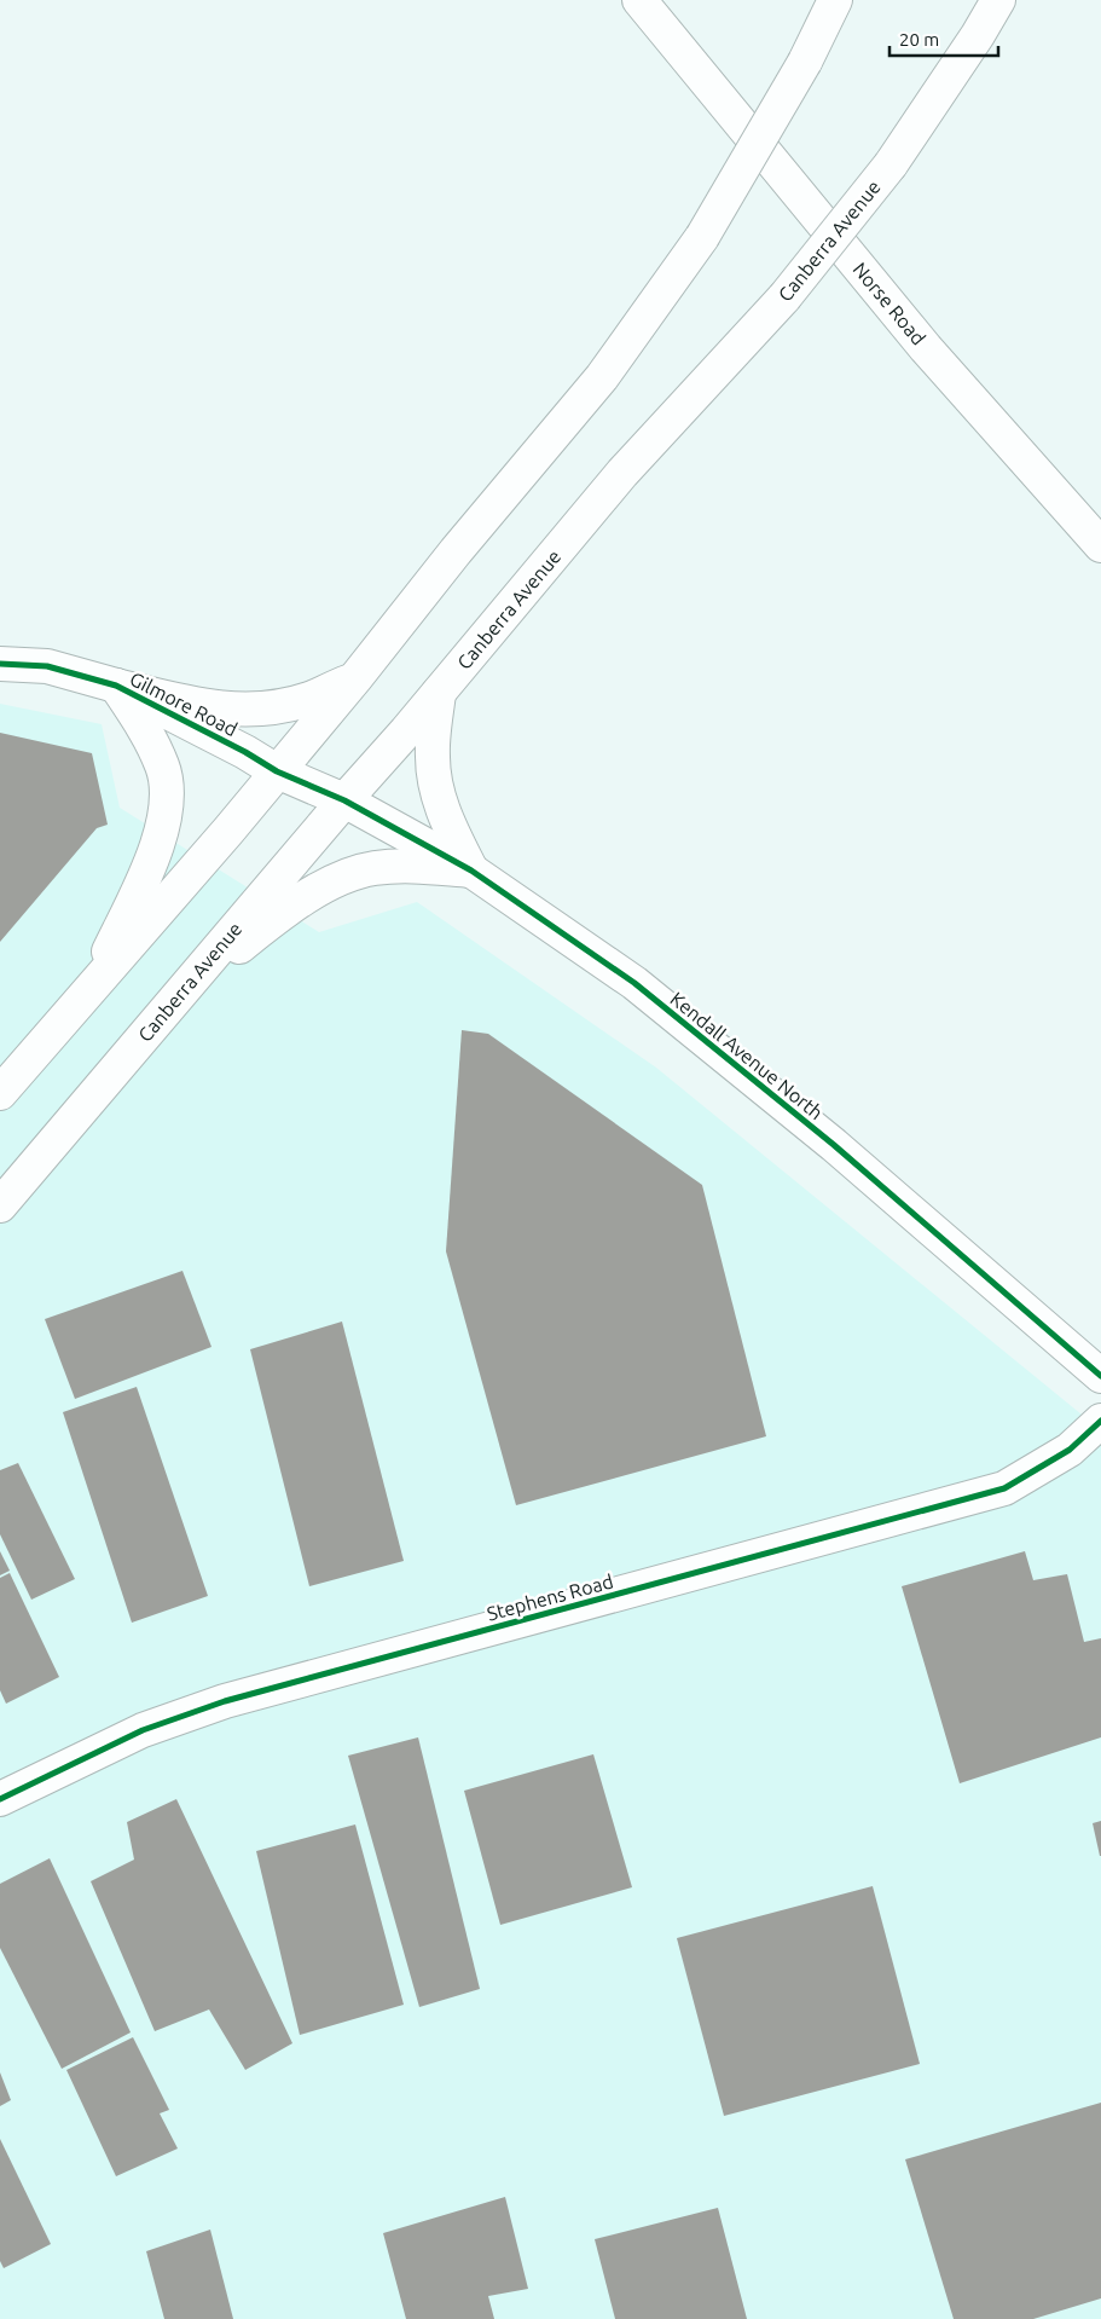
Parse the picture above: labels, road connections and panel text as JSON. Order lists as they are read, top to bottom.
{
  "streets": {
    "main road": [
      "Canberra Avenue",
      "Norse Road",
      "Gilmore Road",
      "Kendall Avenue North",
      "Stephens Road"
    ]
  },
  "crossings": [
    ["Canberra Avenue", "Gilmore Road"],
    ["Canberra Avenue", "Kendall Avenue North"],
    ["Gilmore Road", "Kendall Avenue North"]
  ],
  "scale_bar": "20 m"
}
